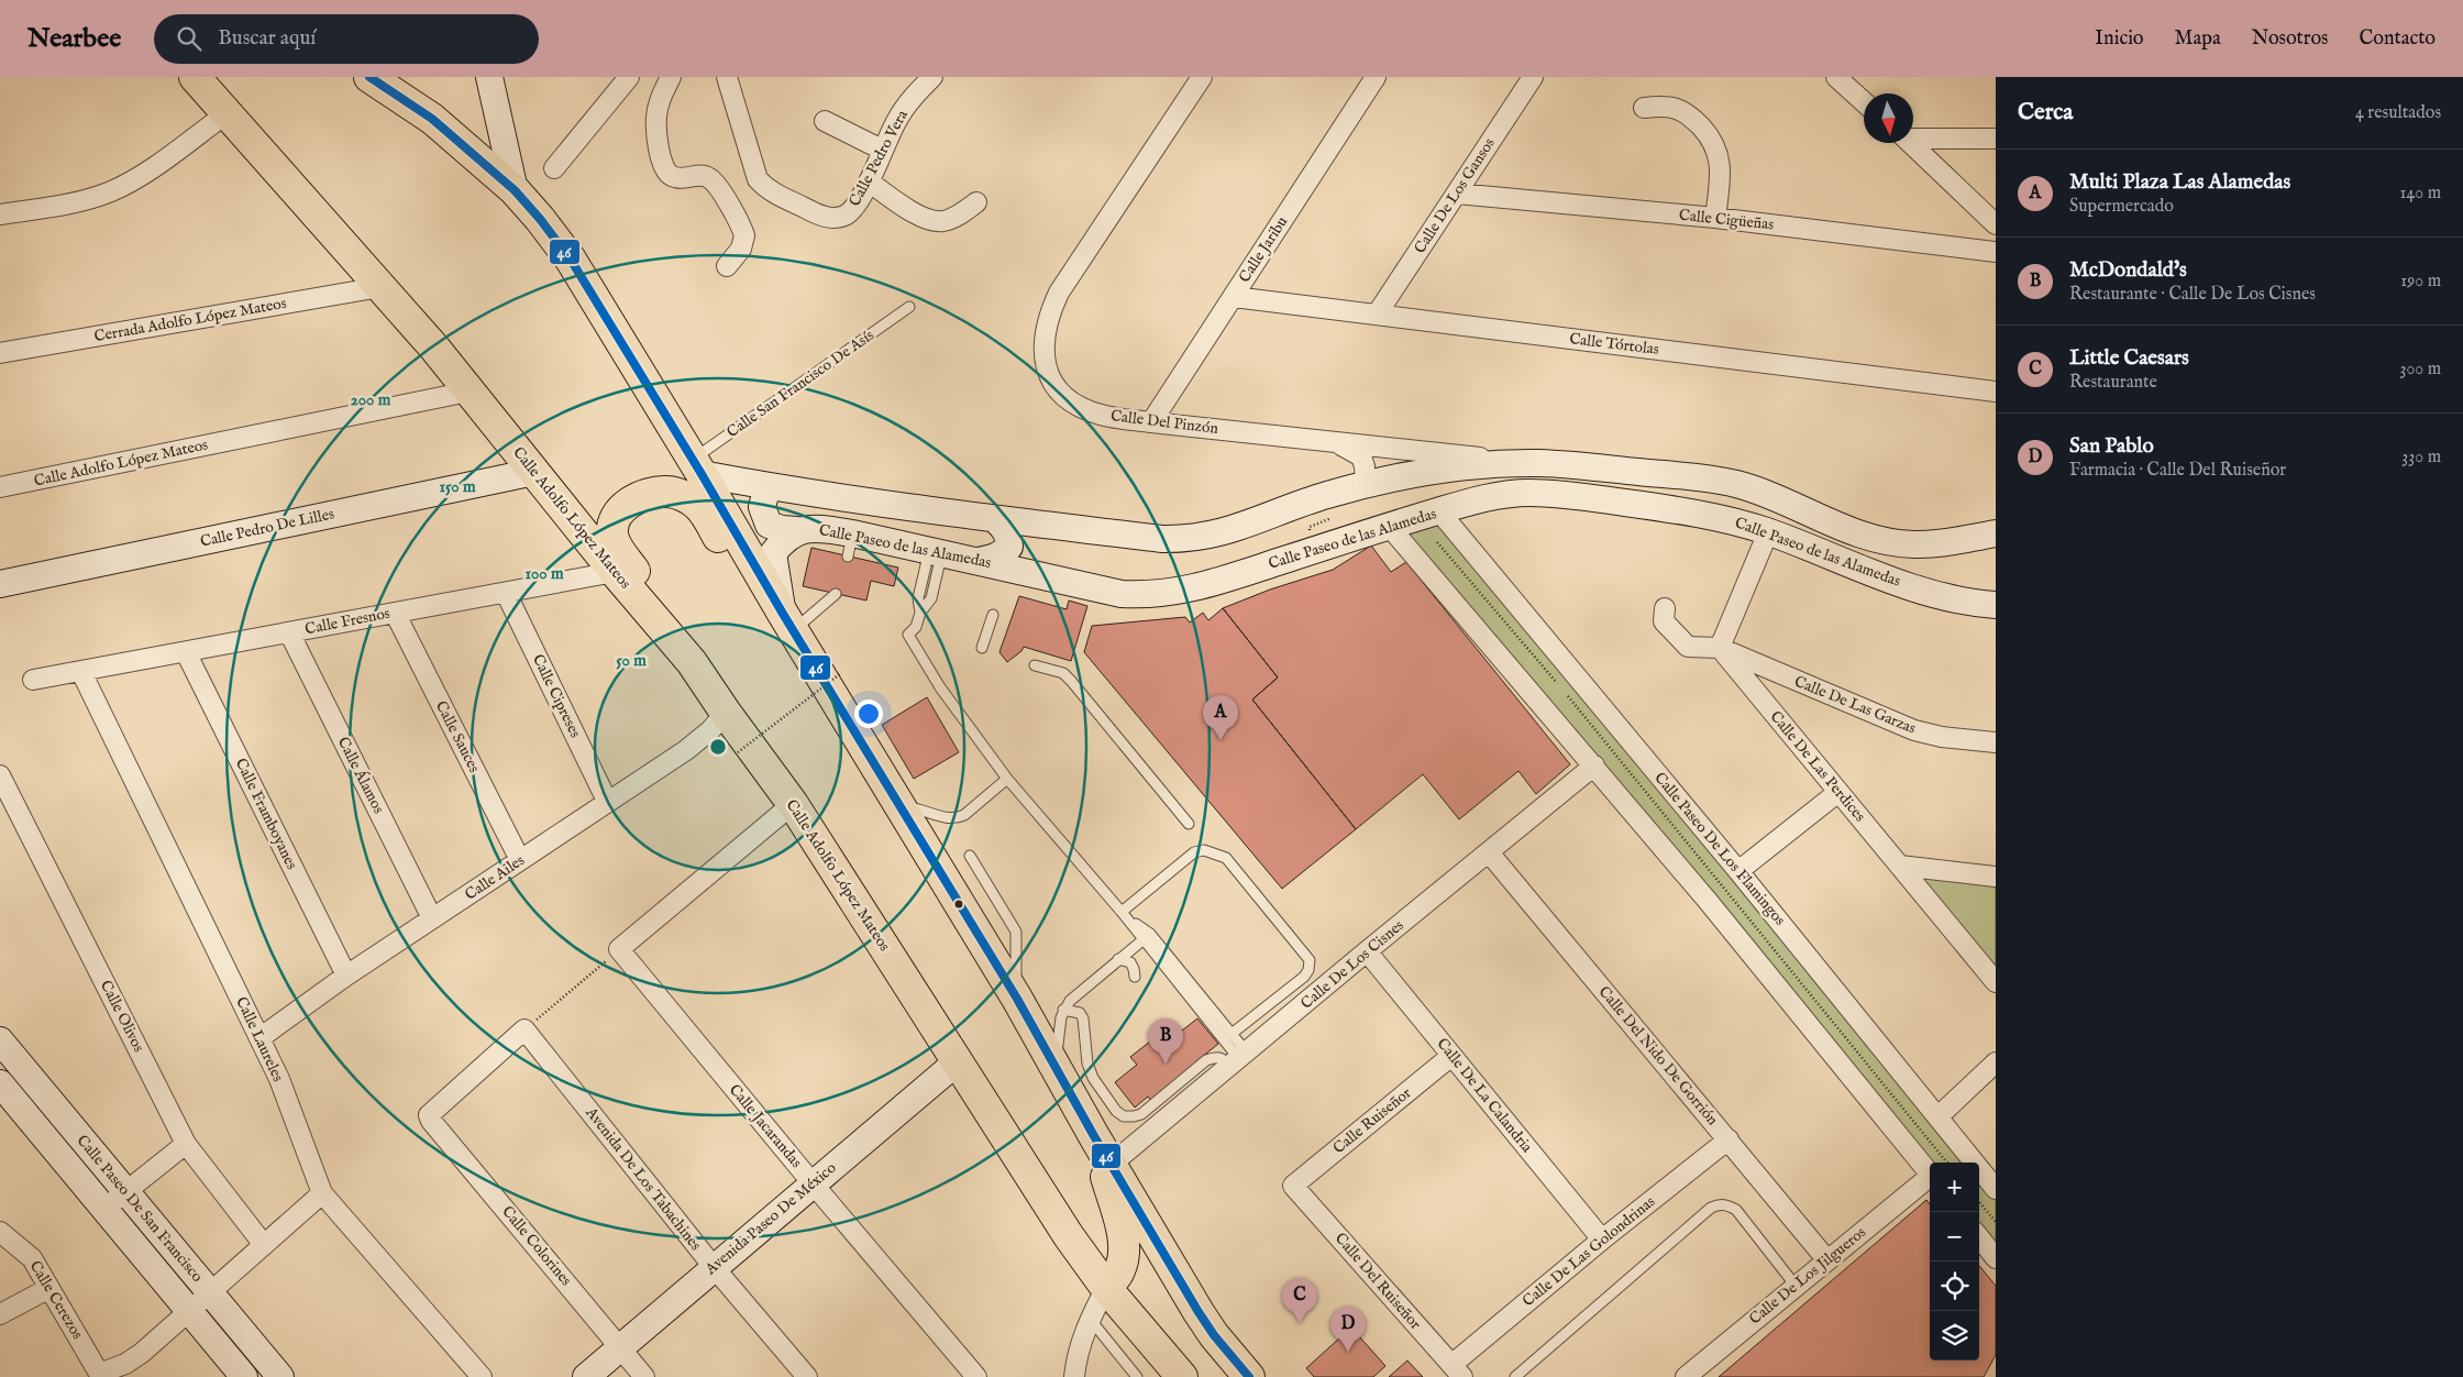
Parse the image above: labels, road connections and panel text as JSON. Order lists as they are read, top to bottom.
{
  "streets": {
    "main road": ["Calle Adolfo López Mateos"],
    "street": [
      "Calle Pedro Vera",
      "Calle De Los Gansos",
      "Calle Cigüeñas",
      "Calle Jaribu",
      "Cerrada Adolfo López Mateos",
      "Calle Tórtolas",
      "Calle Del Pinzón",
      "Calle Pedro De Lilles",
      "Calle Paseo de las Alamedas",
      "Calle Fresnos",
      "Calle Cipreses",
      "Calle De Las Garzas",
      "Calle Sauces",
      "Calle De Las Perdices",
      "Calle Álamos",
      "Calle Framboyanes",
      "Calle Paseo De Los Flamingos",
      "Calle Ailes",
      "Calle De Los Cisnes",
      "Calle Olivos",
      "Calle Laureles",
      "Calle Del Nido De Gorrión",
      "Calle De La Calandria",
      "Calle Ruiseñor",
      "Calle Jacarandas",
      "Avenida De Los Tabachines",
      "Calle Paseo De San Francisco",
      "Avenida Paseo De México",
      "Calle Colorines",
      "Calle De Las Golondrinas",
      "Calle De Los Jilgueros",
      "Calle Del Ruiseñor",
      "Calle Cerezos"
    ],
    "lane": ["Calle San Francisco De Asís"]
  },
  "crossings": [
    ["Calle De Los Gansos", "Calle Cigüeñas"],
    ["Calle De Los Gansos", "Calle Tórtolas"],
    ["Calle Jaribu", "Calle Tórtolas"],
    ["Calle Jaribu", "Calle Del Pinzón"],
    ["Cerrada Adolfo López Mateos", "Calle Adolfo López Mateos"],
    ["Calle San Francisco De Asís", "Calle Paseo de las Alamedas"],
    ["Calle Del Pinzón", "Calle Paseo de las Alamedas"],
    ["Calle Adolfo López Mateos", "Calle Pedro De Lilles"],
    ["Calle Adolfo López Mateos", "Calle Fresnos"],
    ["Calle Adolfo López Mateos", "Calle Ailes"],
    ["Calle Adolfo López Mateos", "Avenida Paseo De México"],
    ["Calle Paseo de las Alamedas", "Calle Paseo De Los Flamingos"],
    ["Calle Fresnos", "Calle Cipreses"],
    ["Calle Fresnos", "Calle Sauces"],
    ["Calle Fresnos", "Calle Álamos"],
    ["Calle Fresnos", "Calle Framboyanes"],
    ["Calle Fresnos", "Calle Laureles"],
    ["Calle Cipreses", "Calle Ailes"],
    ["Calle De Las Garzas", "Calle De Las Perdices"],
    ["Calle Sauces", "Calle Ailes"],
    ["Calle Álamos", "Calle Ailes"],
    ["Calle Framboyanes", "Calle Ailes"],
    ["Calle Ailes", "Calle Laureles"],
    ["Calle De Los Cisnes", "Calle Del Nido De Gorrión"],
    ["Calle De Los Cisnes", "Calle De La Calandria"],
    ["Calle Del Nido De Gorrión", "Calle De Las Golondrinas"],
    ["Calle Del Nido De Gorrión", "Calle De Los Jilgueros"],
    ["Calle De La Calandria", "Calle Ruiseñor"],
    ["Calle De La Calandria", "Calle De Las Golondrinas"],
    ["Calle Ruiseñor", "Calle Del Ruiseñor"],
    ["Calle Jacarandas", "Avenida Paseo De México"],
    ["Avenida De Los Tabachines", "Avenida Paseo De México"],
    ["Avenida De Los Tabachines", "Calle Colorines"],
    ["Avenida Paseo De México", "Calle Colorines"],
    ["Calle De Las Golondrinas", "Calle Del Ruiseñor"]
  ],
  "lines": ["transit line 46"],
  "north": "bottom",
  "page": {
    "header": "Nearbee",
    "search": "Buscar aquí",
    "nav": [
      "Inicio",
      "Mapa",
      "Nosotros",
      "Contacto"
    ],
    "heading": ["Cerca", "4 resultados"],
    "list": [
      {
        "mark": "A",
        "name": "Multi Plaza Las Alamedas",
        "note": "Supermercado",
        "value": "140 m"
      },
      {
        "mark": "B",
        "name": "McDondald's",
        "note": "Restaurante · Calle De Los Cisnes",
        "value": "190 m"
      },
      {
        "mark": "C",
        "name": "Little Caesars",
        "note": "Restaurante",
        "value": "300 m"
      },
      {
        "mark": "D",
        "name": "San Pablo",
        "note": "Farmacia · Calle Del Ruiseñor",
        "value": "330 m"
      }
    ],
    "pins": [
      "A",
      "B",
      "C",
      "D"
    ],
    "map_buttons": ["+", "−"]
  },
  "rings": [
    "200 m",
    "150 m",
    "100 m",
    "50 m"
  ]
}
